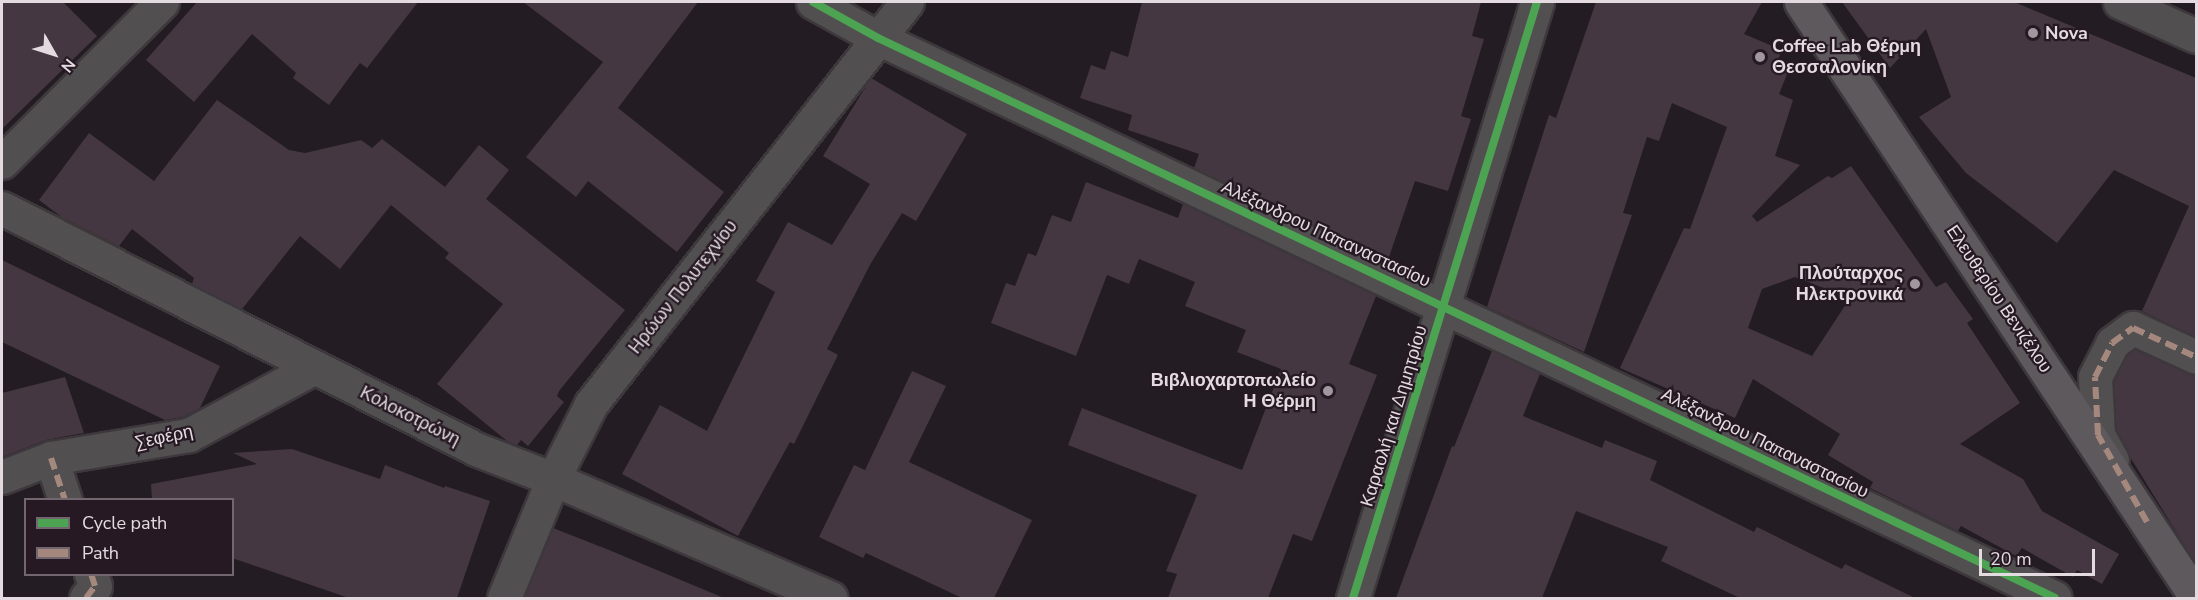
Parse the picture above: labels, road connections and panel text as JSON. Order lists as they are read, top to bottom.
{
  "streets": {
    "main road": ["Ελευθερίου Βενιζέλου"],
    "street": [
      "Αλέξανδρου Παπαναστασίου",
      "Ηρώων Πολυτεχνίου",
      "Κολοκοτρώνη",
      "Καραολή και Δημητρίου",
      "Σεφέρη"
    ]
  },
  "crossings": [
    ["Αλέξανδρου Παπαναστασίου", "Ηρώων Πολυτεχνίου"],
    ["Αλέξανδρου Παπαναστασίου", "Καραολή και Δημητρίου"],
    ["Ηρώων Πολυτεχνίου", "Κολοκοτρώνη"],
    ["Κολοκοτρώνη", "Σεφέρη"]
  ],
  "places": [
    "Nova",
    "Coffee Lab Θέρμη Θεσσαλονίκη",
    "Πλούταρχος Ηλεκτρονικά",
    "Βιβλιοχαρτοπωλείο Η Θέρμη"
  ],
  "legend": ["Cycle path", "Path"],
  "scale_bar": "20 m",
  "north": "bottom right"
}
